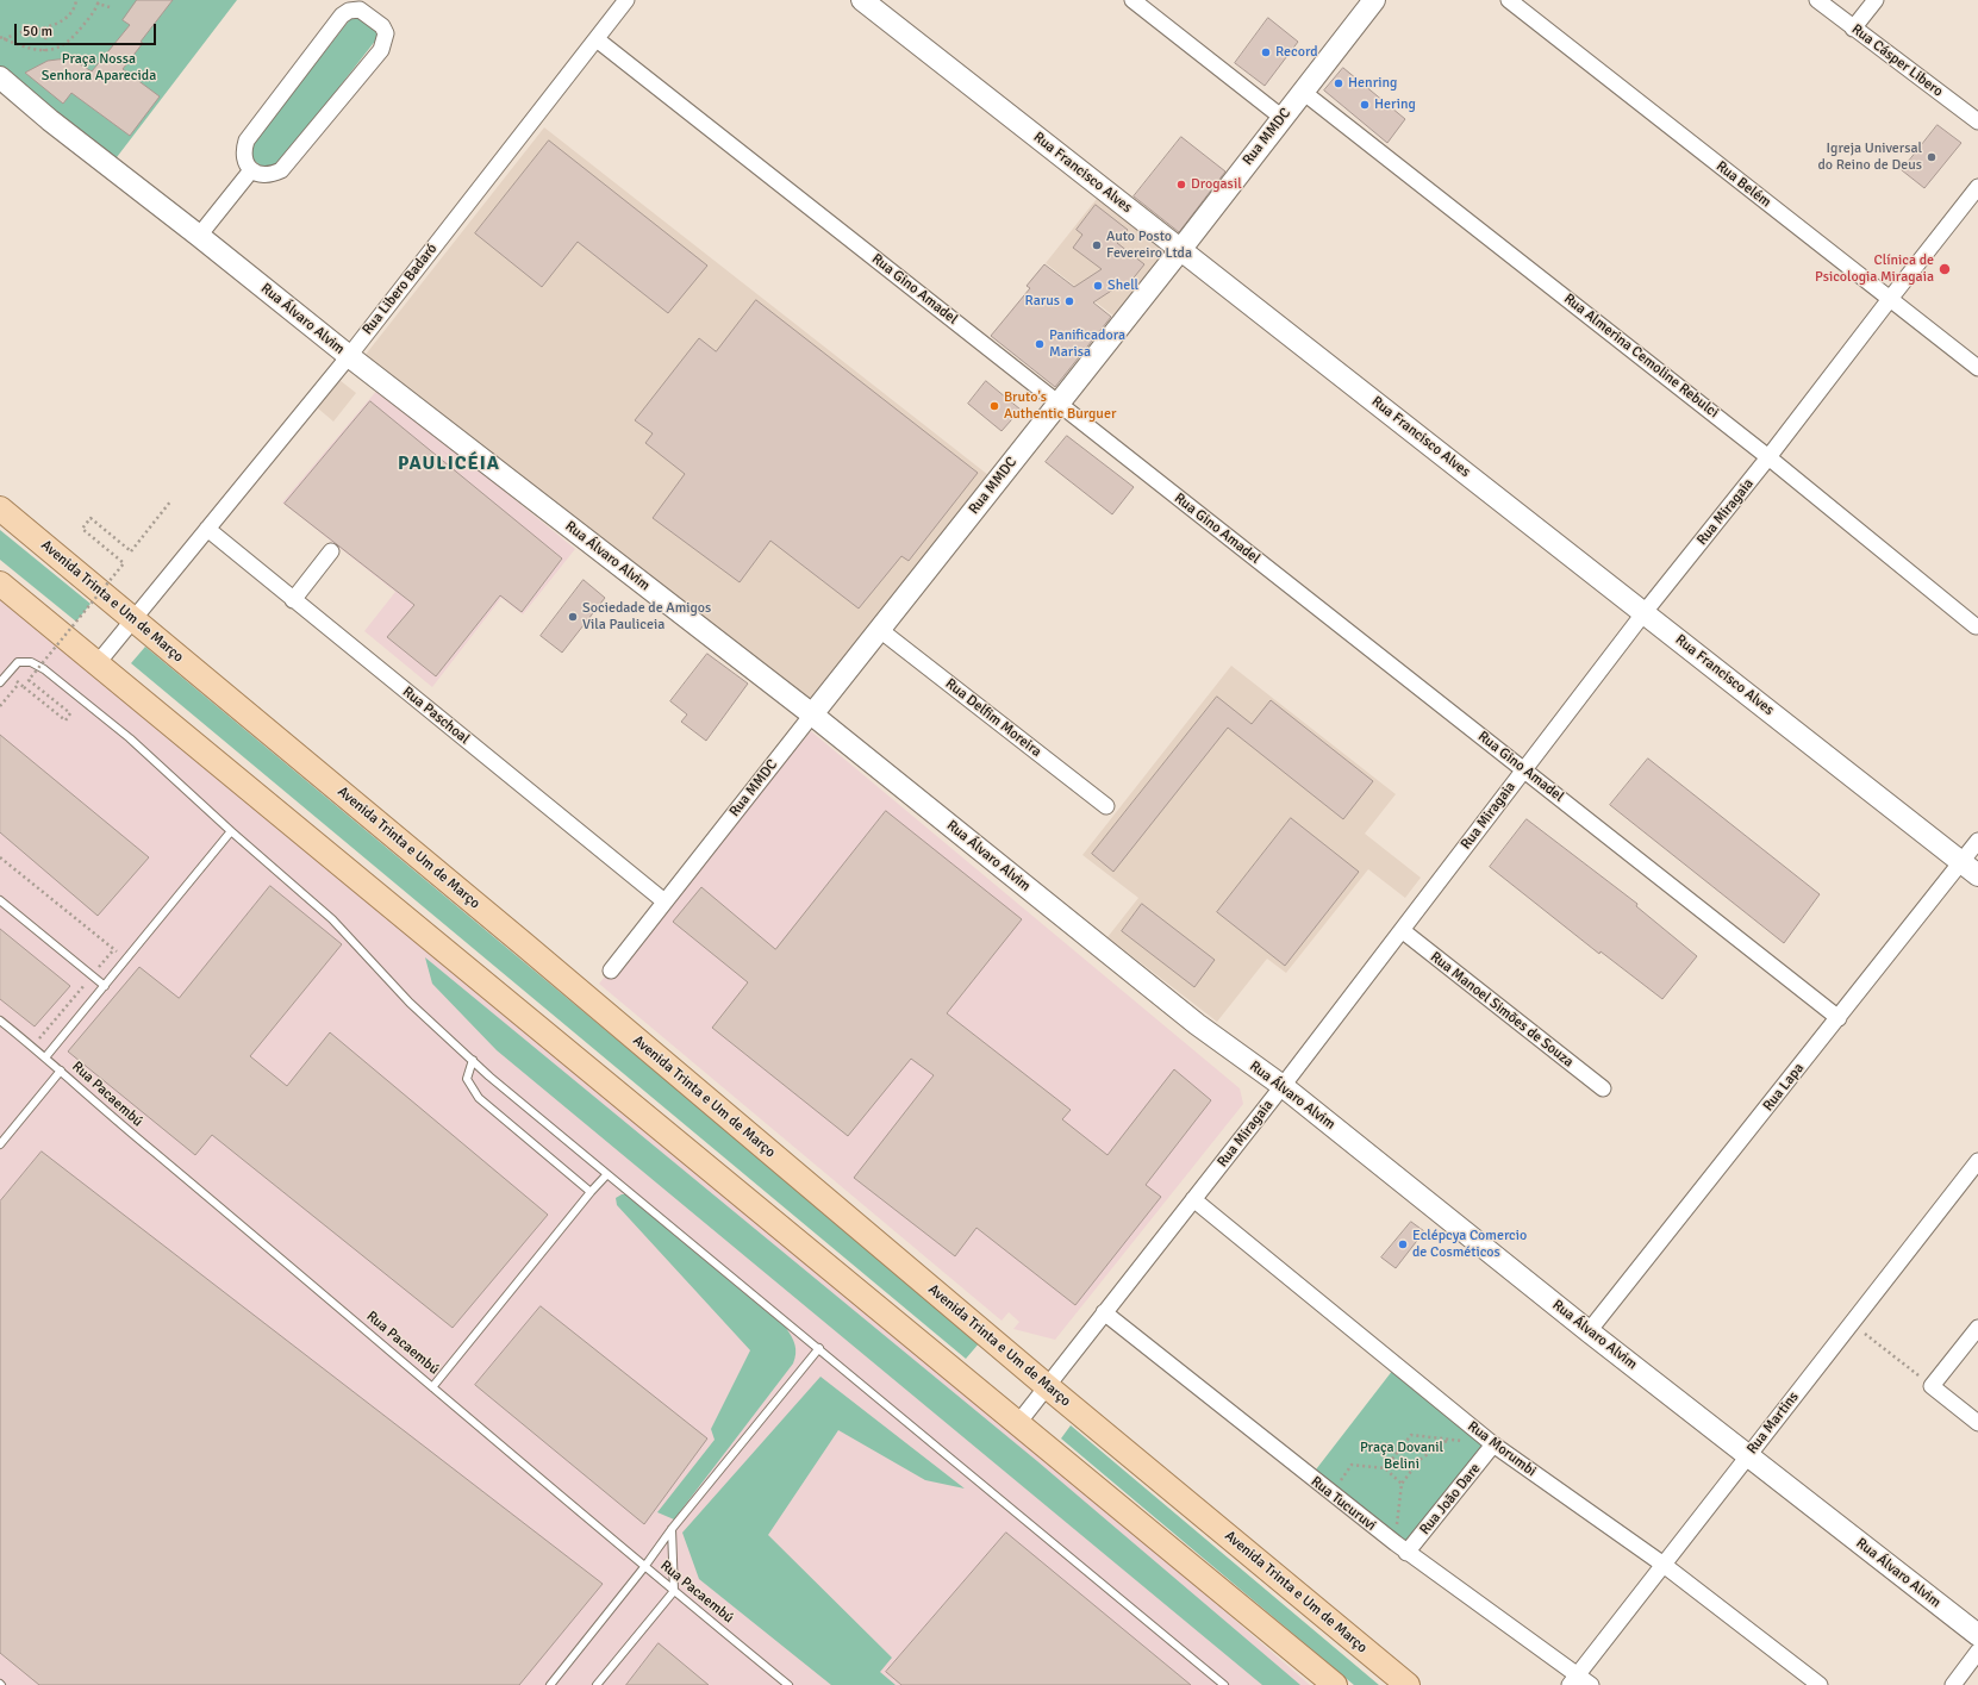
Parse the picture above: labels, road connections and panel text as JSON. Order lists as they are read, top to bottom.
{
  "streets": {
    "main road": ["Avenida Trinta e Um de Março"],
    "street": [
      "Rua Cásper Libero",
      "Rua MMDC",
      "Rua Francisco Alves",
      "Rua Belém",
      "Rua Libero Badaró",
      "Rua Gino Amadel",
      "Rua Álvaro Alvim",
      "Rua Almerina Cemoline Rebulci",
      "Rua Miragaia",
      "Rua Paschoal",
      "Rua Delfim Moreira",
      "Rua Manoel Simões de Souza",
      "Rua Lapa",
      "Rua Martins",
      "Rua Morumbi",
      "Rua João Dare",
      "Rua Tucuruvi"
    ],
    "lane": ["Rua Pacaembú"]
  },
  "crossings": [
    ["Rua MMDC", "Rua Francisco Alves"],
    ["Rua MMDC", "Rua Gino Amadel"],
    ["Rua MMDC", "Rua Álvaro Alvim"],
    ["Rua MMDC", "Rua Almerina Cemoline Rebulci"],
    ["Rua MMDC", "Rua Paschoal"],
    ["Rua MMDC", "Rua Delfim Moreira"],
    ["Rua Francisco Alves", "Rua Miragaia"],
    ["Rua Francisco Alves", "Rua Lapa"],
    ["Rua Belém", "Rua Miragaia"],
    ["Rua Libero Badaró", "Rua Gino Amadel"],
    ["Rua Libero Badaró", "Rua Álvaro Alvim"],
    ["Rua Libero Badaró", "Avenida Trinta e Um de Março"],
    ["Rua Libero Badaró", "Rua Paschoal"],
    ["Rua Gino Amadel", "Rua Miragaia"],
    ["Rua Gino Amadel", "Rua Lapa"],
    ["Rua Álvaro Alvim", "Rua Miragaia"],
    ["Rua Álvaro Alvim", "Rua Lapa"],
    ["Rua Álvaro Alvim", "Rua Martins"],
    ["Rua Almerina Cemoline Rebulci", "Rua Miragaia"],
    ["Rua Miragaia", "Avenida Trinta e Um de Março"],
    ["Rua Miragaia", "Rua Manoel Simões de Souza"],
    ["Rua Miragaia", "Rua Morumbi"],
    ["Rua Miragaia", "Rua Tucuruvi"],
    ["Rua Martins", "Rua Morumbi"],
    ["Rua Martins", "Rua Tucuruvi"],
    ["Rua Morumbi", "Rua João Dare"],
    ["Rua João Dare", "Rua Tucuruvi"]
  ],
  "districts": ["PAULICÉIA"],
  "parks": ["Praça Nossa Senhora Aparecida", "Praça Dovanil Belini"],
  "places": [
    "Record",
    "Henring",
    "Hering",
    "Igreja Universal do Reino de Deus",
    "Drogasil",
    "Auto Posto Fevereiro Ltda",
    "Clínica de Psicologia Miragaia",
    "Shell",
    "Rarus",
    "Panificadora Marisa",
    "Bruto's Authentic Burguer",
    "Sociedade de Amigos Vila Pauliceia",
    "Eclépcya Comercio de Cosméticos"
  ],
  "scale_bar": "50 m"
}
